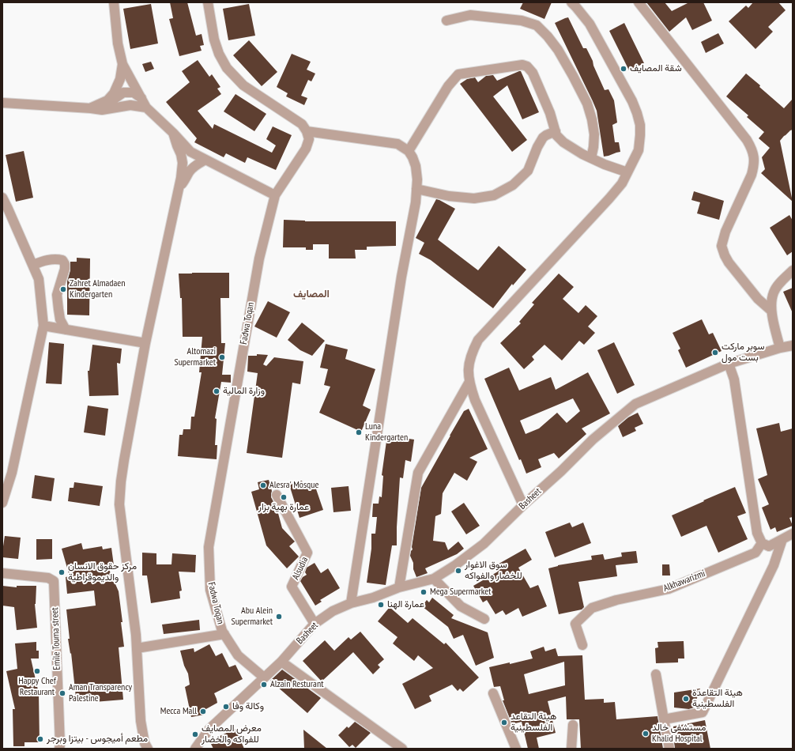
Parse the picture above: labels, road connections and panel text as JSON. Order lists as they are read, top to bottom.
{
  "streets": {
    "street": [
      "Fadwa Toqan",
      "Basheet",
      "Alsudia",
      "Alkhawarizmi",
      "Emile Touma street"
    ]
  },
  "crossings": [
    ["Fadwa Toqan", "Basheet"],
    ["Basheet", "Alsudia"]
  ],
  "districts": ["المصايف"],
  "places": [
    "شقة المصايف",
    "Zahret Almadaen Kindergarten",
    "سوبر ماركت بست مول",
    "Altomazi Supermarket",
    "وزارة المالية",
    "Luna Kindergarten",
    "Alesra' Mosque",
    "عمارة بهية بزار",
    "سوق الاغوار للخضار والفواكه",
    "مركز حقوق الانسان والديموقراطية",
    "Mega Supermarket",
    "عمارة الهنا",
    "Abu Alein Supermarket",
    "Happy Chef Restaurant",
    "Alzain Resturant",
    "Aman Transparency Palestine",
    "هيئة التقاعدة الفلسطينية",
    "وكالة وفا",
    "Mecca Mall",
    "هيئة التقاعد الفلسطينية",
    "مستشفى خالد Khalid Hospital",
    "معرض المصايف للفواكه والخضار",
    "مطعم أميجوس - بيتزا وبرجر"
  ]
}
